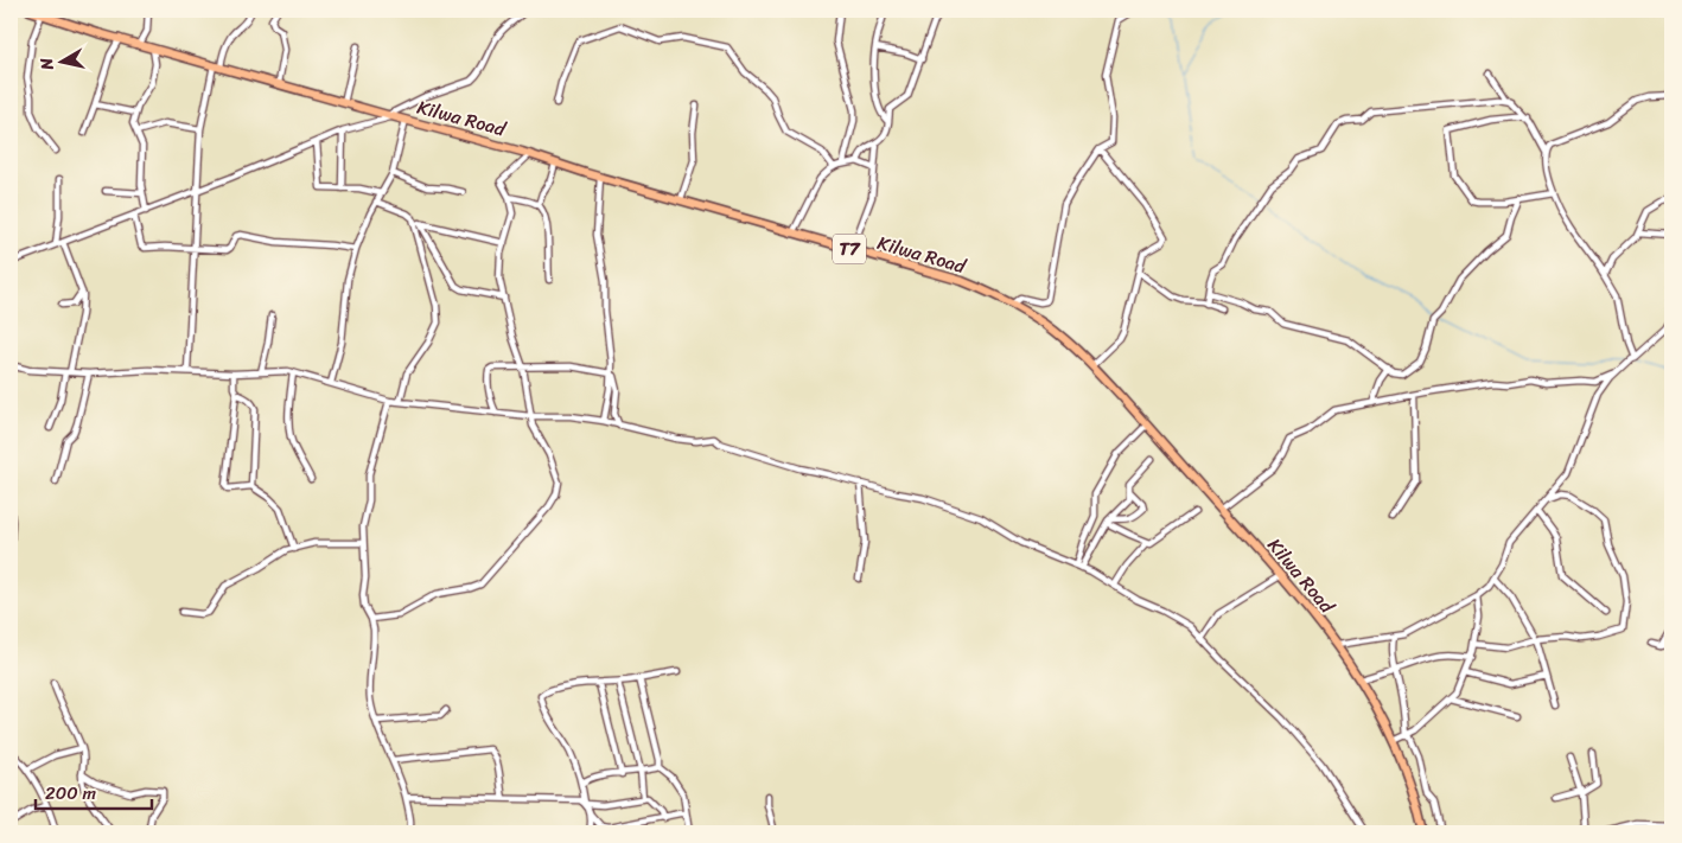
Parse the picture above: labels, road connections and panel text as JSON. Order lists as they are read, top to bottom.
{
  "streets": {
    "highway": ["Kilwa Road", "T7"]
  },
  "scale_bar": "200 m",
  "north": "left"
}
